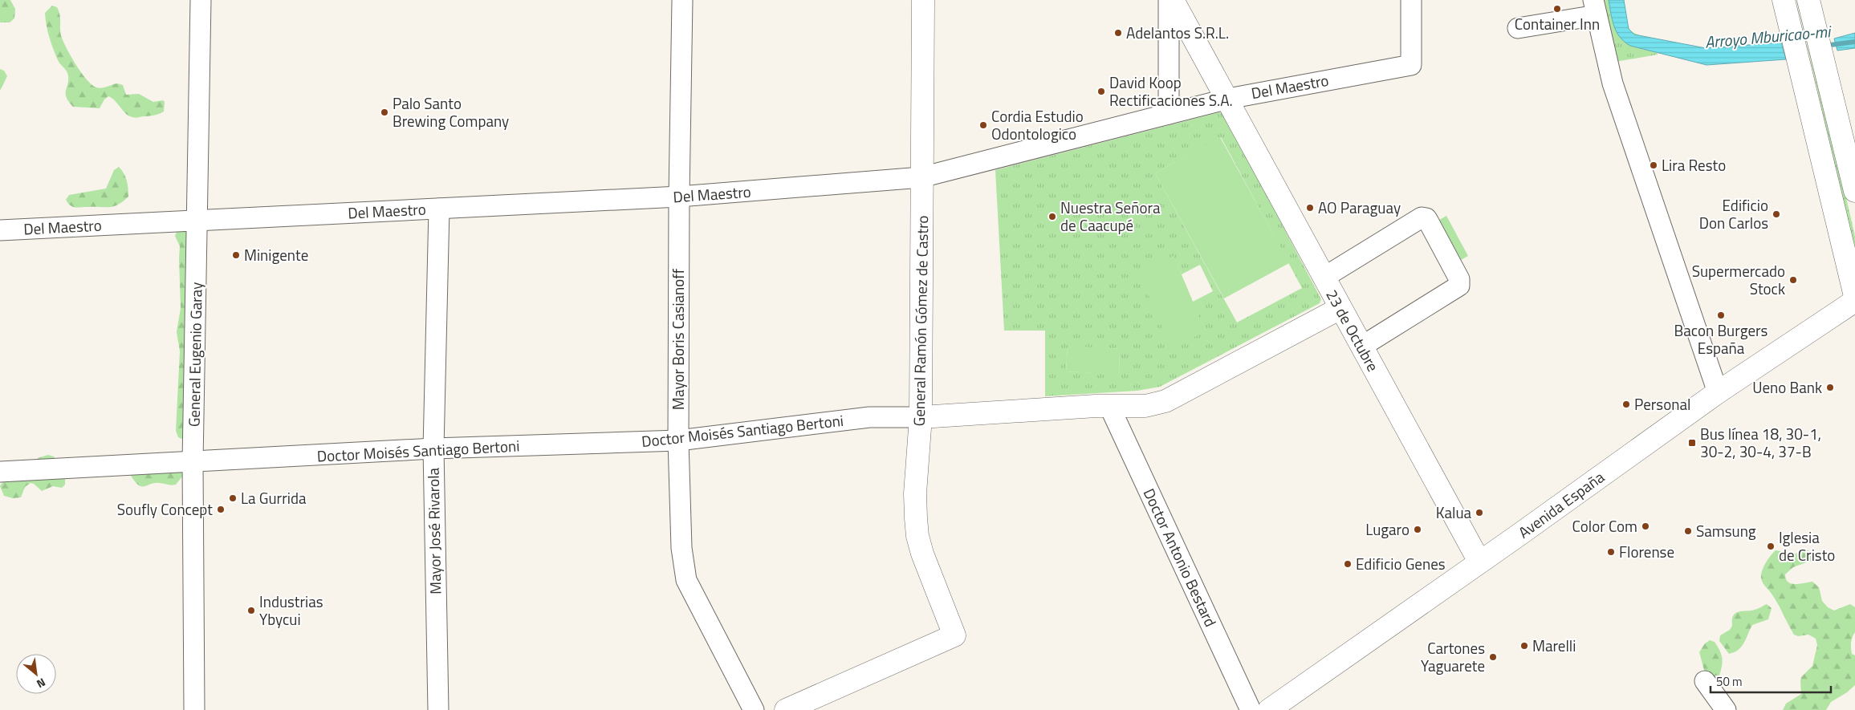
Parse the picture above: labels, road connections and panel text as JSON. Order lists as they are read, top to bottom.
{
  "streets": {
    "main road": [
      "General Ramón Gómez de Castro",
      "23 de Octubre",
      "Doctor Moisés Santiago Bertoni",
      "Avenida España"
    ],
    "street": [
      "Del Maestro",
      "Mayor Boris Casianoff",
      "General Eugenio Garay",
      "Mayor José Rivarola",
      "Doctor Antonio Bestard"
    ]
  },
  "crossings": [
    ["Del Maestro", "General Ramón Gómez de Castro"],
    ["Del Maestro", "23 de Octubre"],
    ["Del Maestro", "Mayor Boris Casianoff"],
    ["Del Maestro", "General Eugenio Garay"],
    ["Del Maestro", "Mayor José Rivarola"],
    ["General Ramón Gómez de Castro", "Doctor Moisés Santiago Bertoni"],
    ["23 de Octubre", "Doctor Moisés Santiago Bertoni"],
    ["23 de Octubre", "Avenida España"],
    ["Mayor Boris Casianoff", "Doctor Moisés Santiago Bertoni"],
    ["General Eugenio Garay", "Doctor Moisés Santiago Bertoni"],
    ["Doctor Moisés Santiago Bertoni", "Mayor José Rivarola"],
    ["Doctor Moisés Santiago Bertoni", "Doctor Antonio Bestard"]
  ],
  "water": ["Arroyo Mburicao-mi"],
  "places": {
    "other": [
      "Container Inn",
      "Adelantos S.R.L.",
      "David Koop Rectificaciones S.A.",
      "Palo Santo Brewing Company",
      "Cordia Estudio Odontologico",
      "Lira Resto",
      "AO Paraguay",
      "Edificio Don Carlos",
      "Nuestra Señora de Caacupé",
      "Minigente",
      "Supermercado Stock",
      "Bacon Burgers España",
      "Ueno Bank",
      "Personal",
      "La Gurrida",
      "Soufly Concept",
      "Kalua",
      "Color Com",
      "Lugaro",
      "Samsung",
      "Iglesia de Cristo",
      "Florense",
      "Edificio Genes",
      "Industrias Ybycui",
      "Marelli",
      "Cartones Yaguarete"
    ],
    "transit": ["Bus línea 18, 30-1, 30-2, 30-4, 37-B"]
  },
  "scale_bar": "50 m",
  "north": "bottom right"
}
